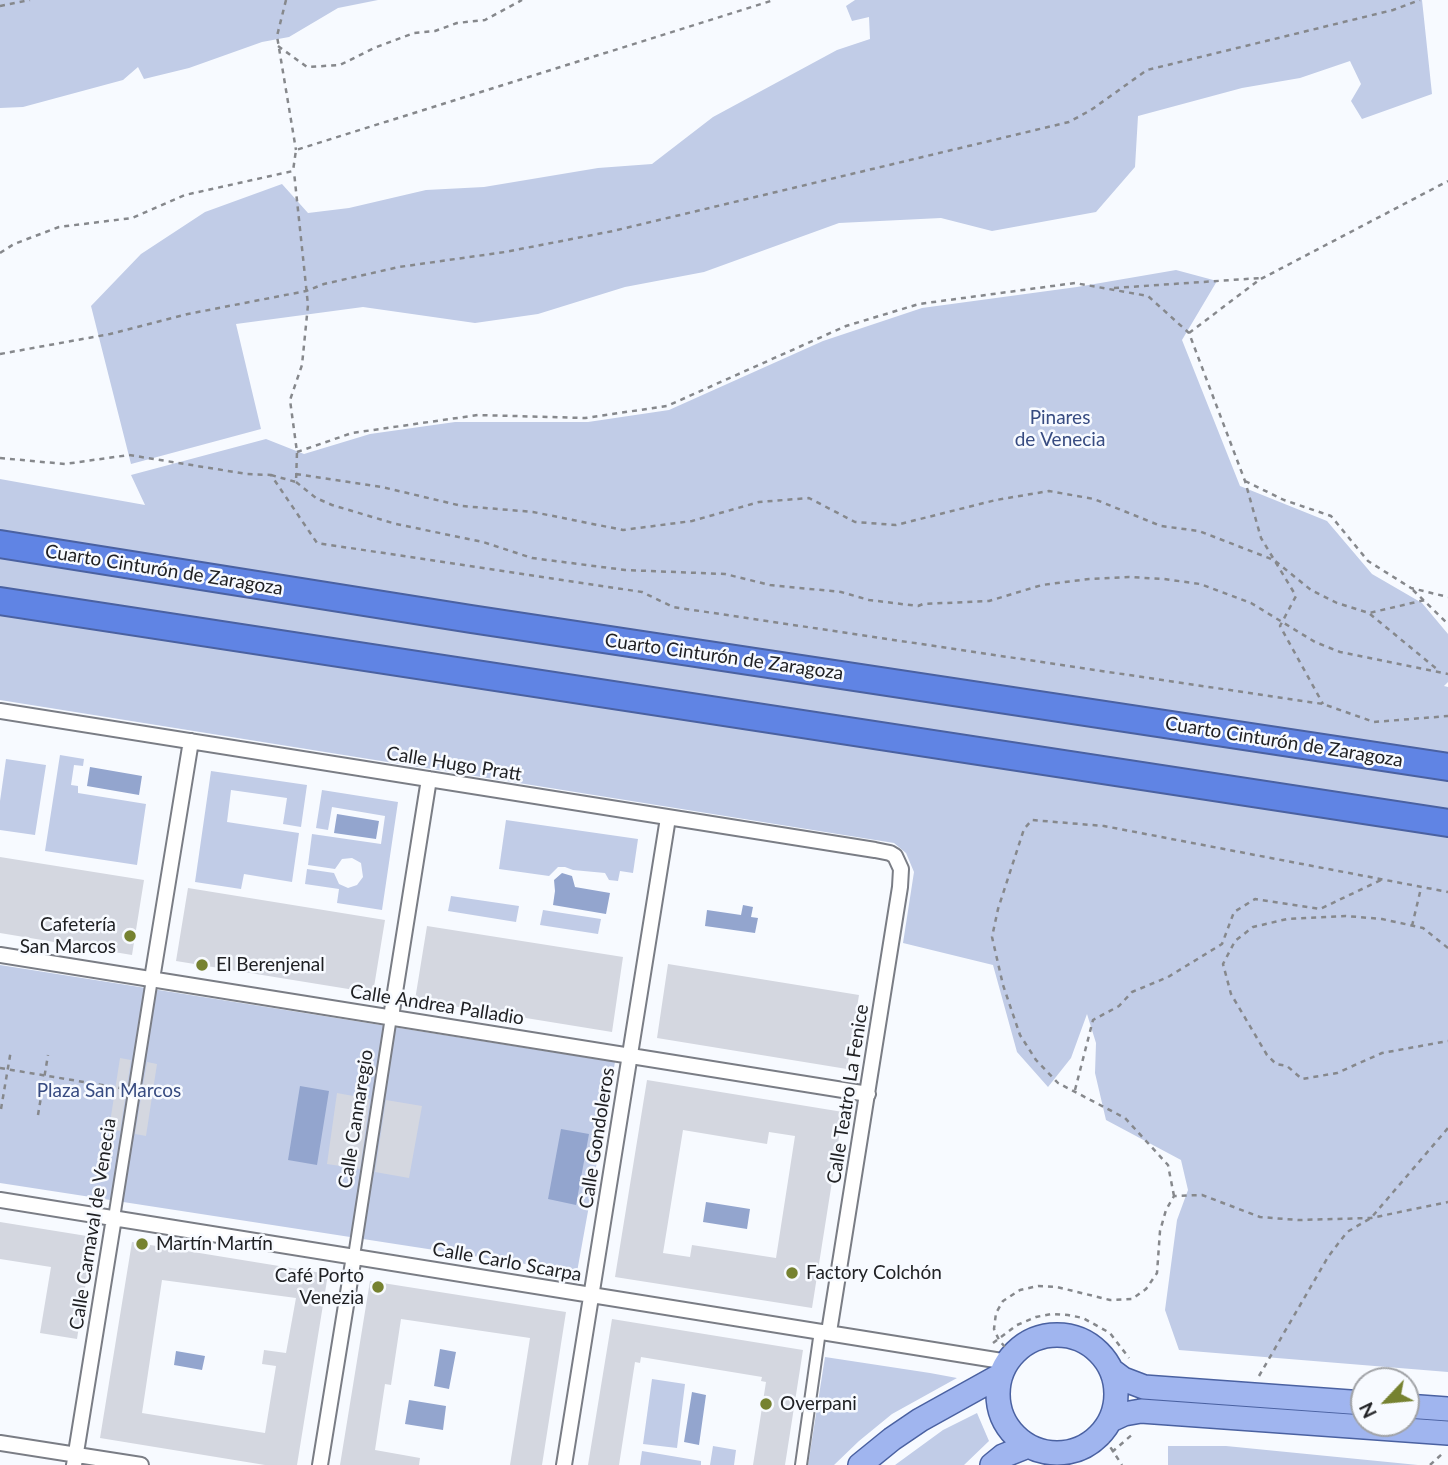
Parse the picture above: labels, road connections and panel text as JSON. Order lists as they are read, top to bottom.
{
  "streets": {
    "highway": ["Cuarto Cinturón de Zaragoza"],
    "street": [
      "Calle Hugo Pratt",
      "Calle Andrea Palladio",
      "Calle Teatro La Fenice",
      "Calle Cannaregio",
      "Calle Gondoleros",
      "Calle Carnaval de Venecia",
      "Calle Carlo Scarpa"
    ]
  },
  "crossings": [
    ["Calle Hugo Pratt", "Calle Teatro La Fenice"],
    ["Calle Hugo Pratt", "Calle Cannaregio"],
    ["Calle Hugo Pratt", "Calle Gondoleros"],
    ["Calle Hugo Pratt", "Calle Carnaval de Venecia"],
    ["Calle Andrea Palladio", "Calle Teatro La Fenice"],
    ["Calle Andrea Palladio", "Calle Cannaregio"],
    ["Calle Andrea Palladio", "Calle Gondoleros"],
    ["Calle Andrea Palladio", "Calle Carnaval de Venecia"],
    ["Calle Teatro La Fenice", "Calle Carlo Scarpa"],
    ["Calle Cannaregio", "Calle Carlo Scarpa"],
    ["Calle Gondoleros", "Calle Carlo Scarpa"],
    ["Calle Carnaval de Venecia", "Calle Carlo Scarpa"]
  ],
  "parks": ["Pinares de Venecia", "Plaza San Marcos"],
  "places": [
    "Cafetería San Marcos",
    "El Berenjenal",
    "Martín Martín",
    "Factory Colchón",
    "Café Porto Venezia",
    "Overpani"
  ],
  "north": "bottom left"
}
